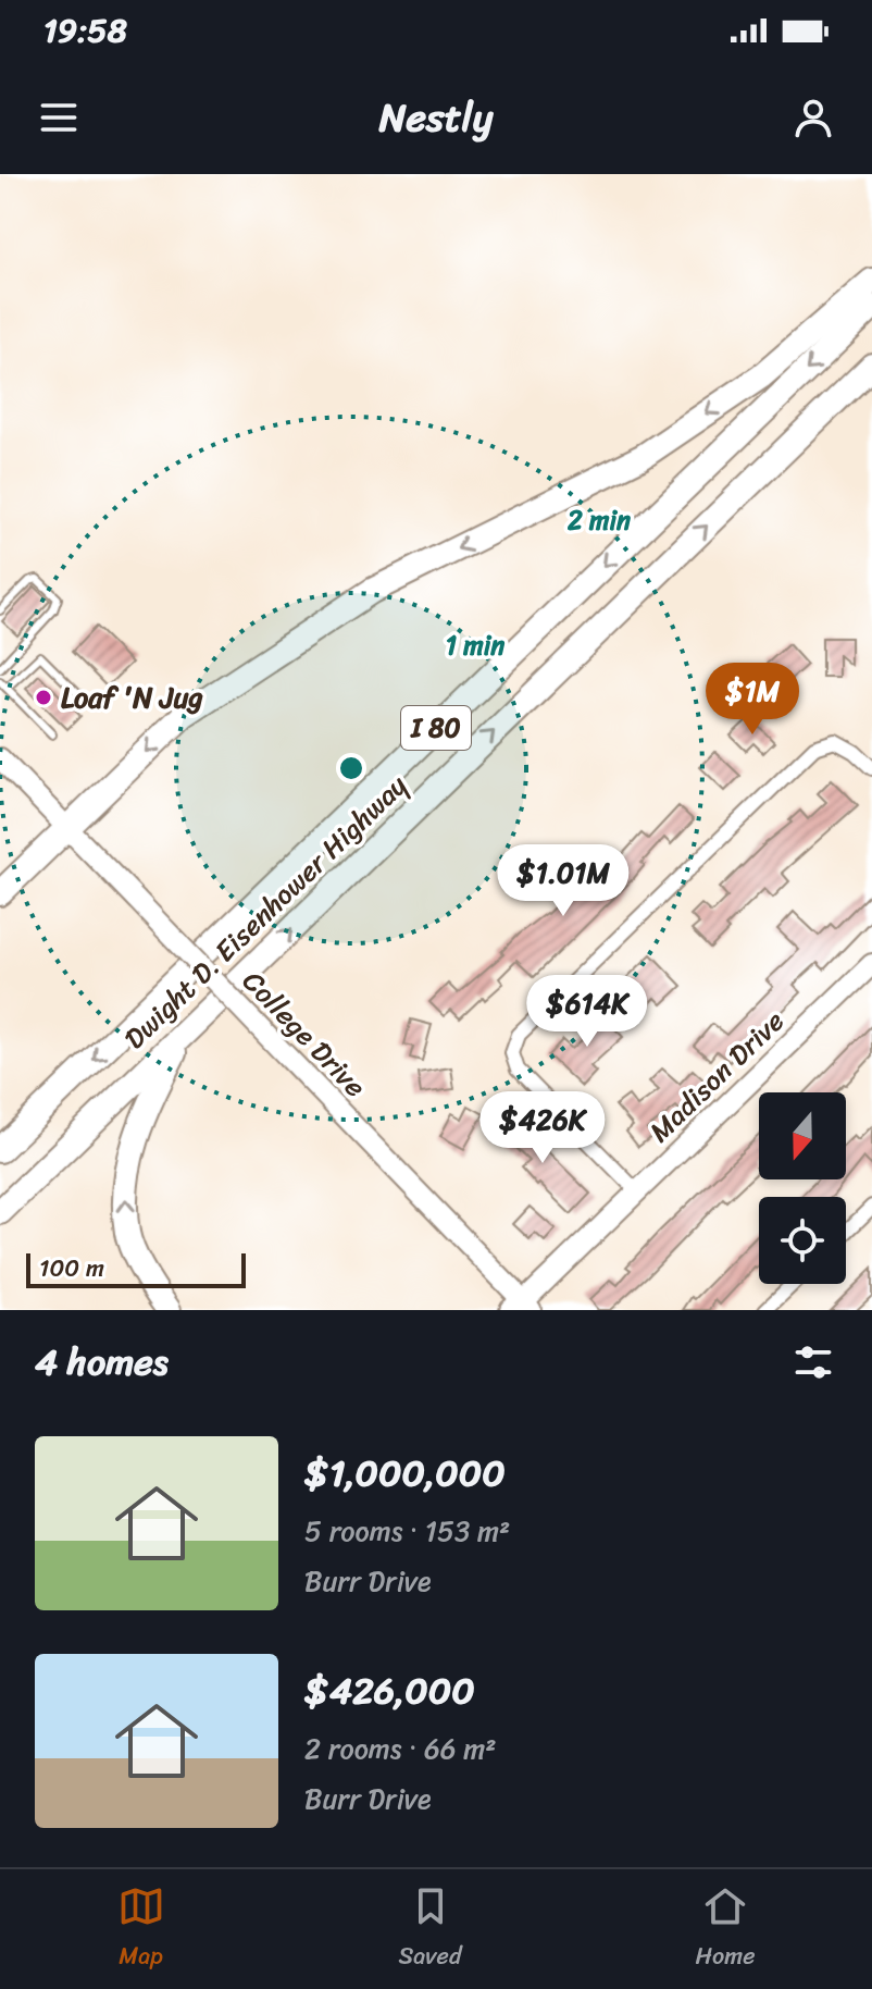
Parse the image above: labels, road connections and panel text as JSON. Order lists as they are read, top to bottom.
{
  "streets": {
    "highway": ["I 80", "Dwight D. Eisenhower Highway"],
    "main road": ["College Drive", "Madison Drive"]
  },
  "crossings": [
    ["I 80", "Dwight D. Eisenhower Highway"],
    ["College Drive", "Madison Drive"]
  ],
  "places": ["Loaf 'N Jug"],
  "scale_bar": "100 m",
  "north": "bottom",
  "page": {
    "status": "19:58",
    "header": "Nestly",
    "price": [
      "$1M",
      "$1.01M",
      "$614K",
      "$426K"
    ],
    "scale": "100 m",
    "heading": "4 homes",
    "list": [
      {
        "name": "$1,000,000",
        "note": "5 rooms · 153 m² · Burr Drive"
      },
      {
        "name": "$426,000",
        "note": "2 rooms · 66 m² · Burr Drive"
      }
    ],
    "tabs": ["Map", "Saved", "Home"]
  },
  "rings": ["2 min", "1 min"]
}
